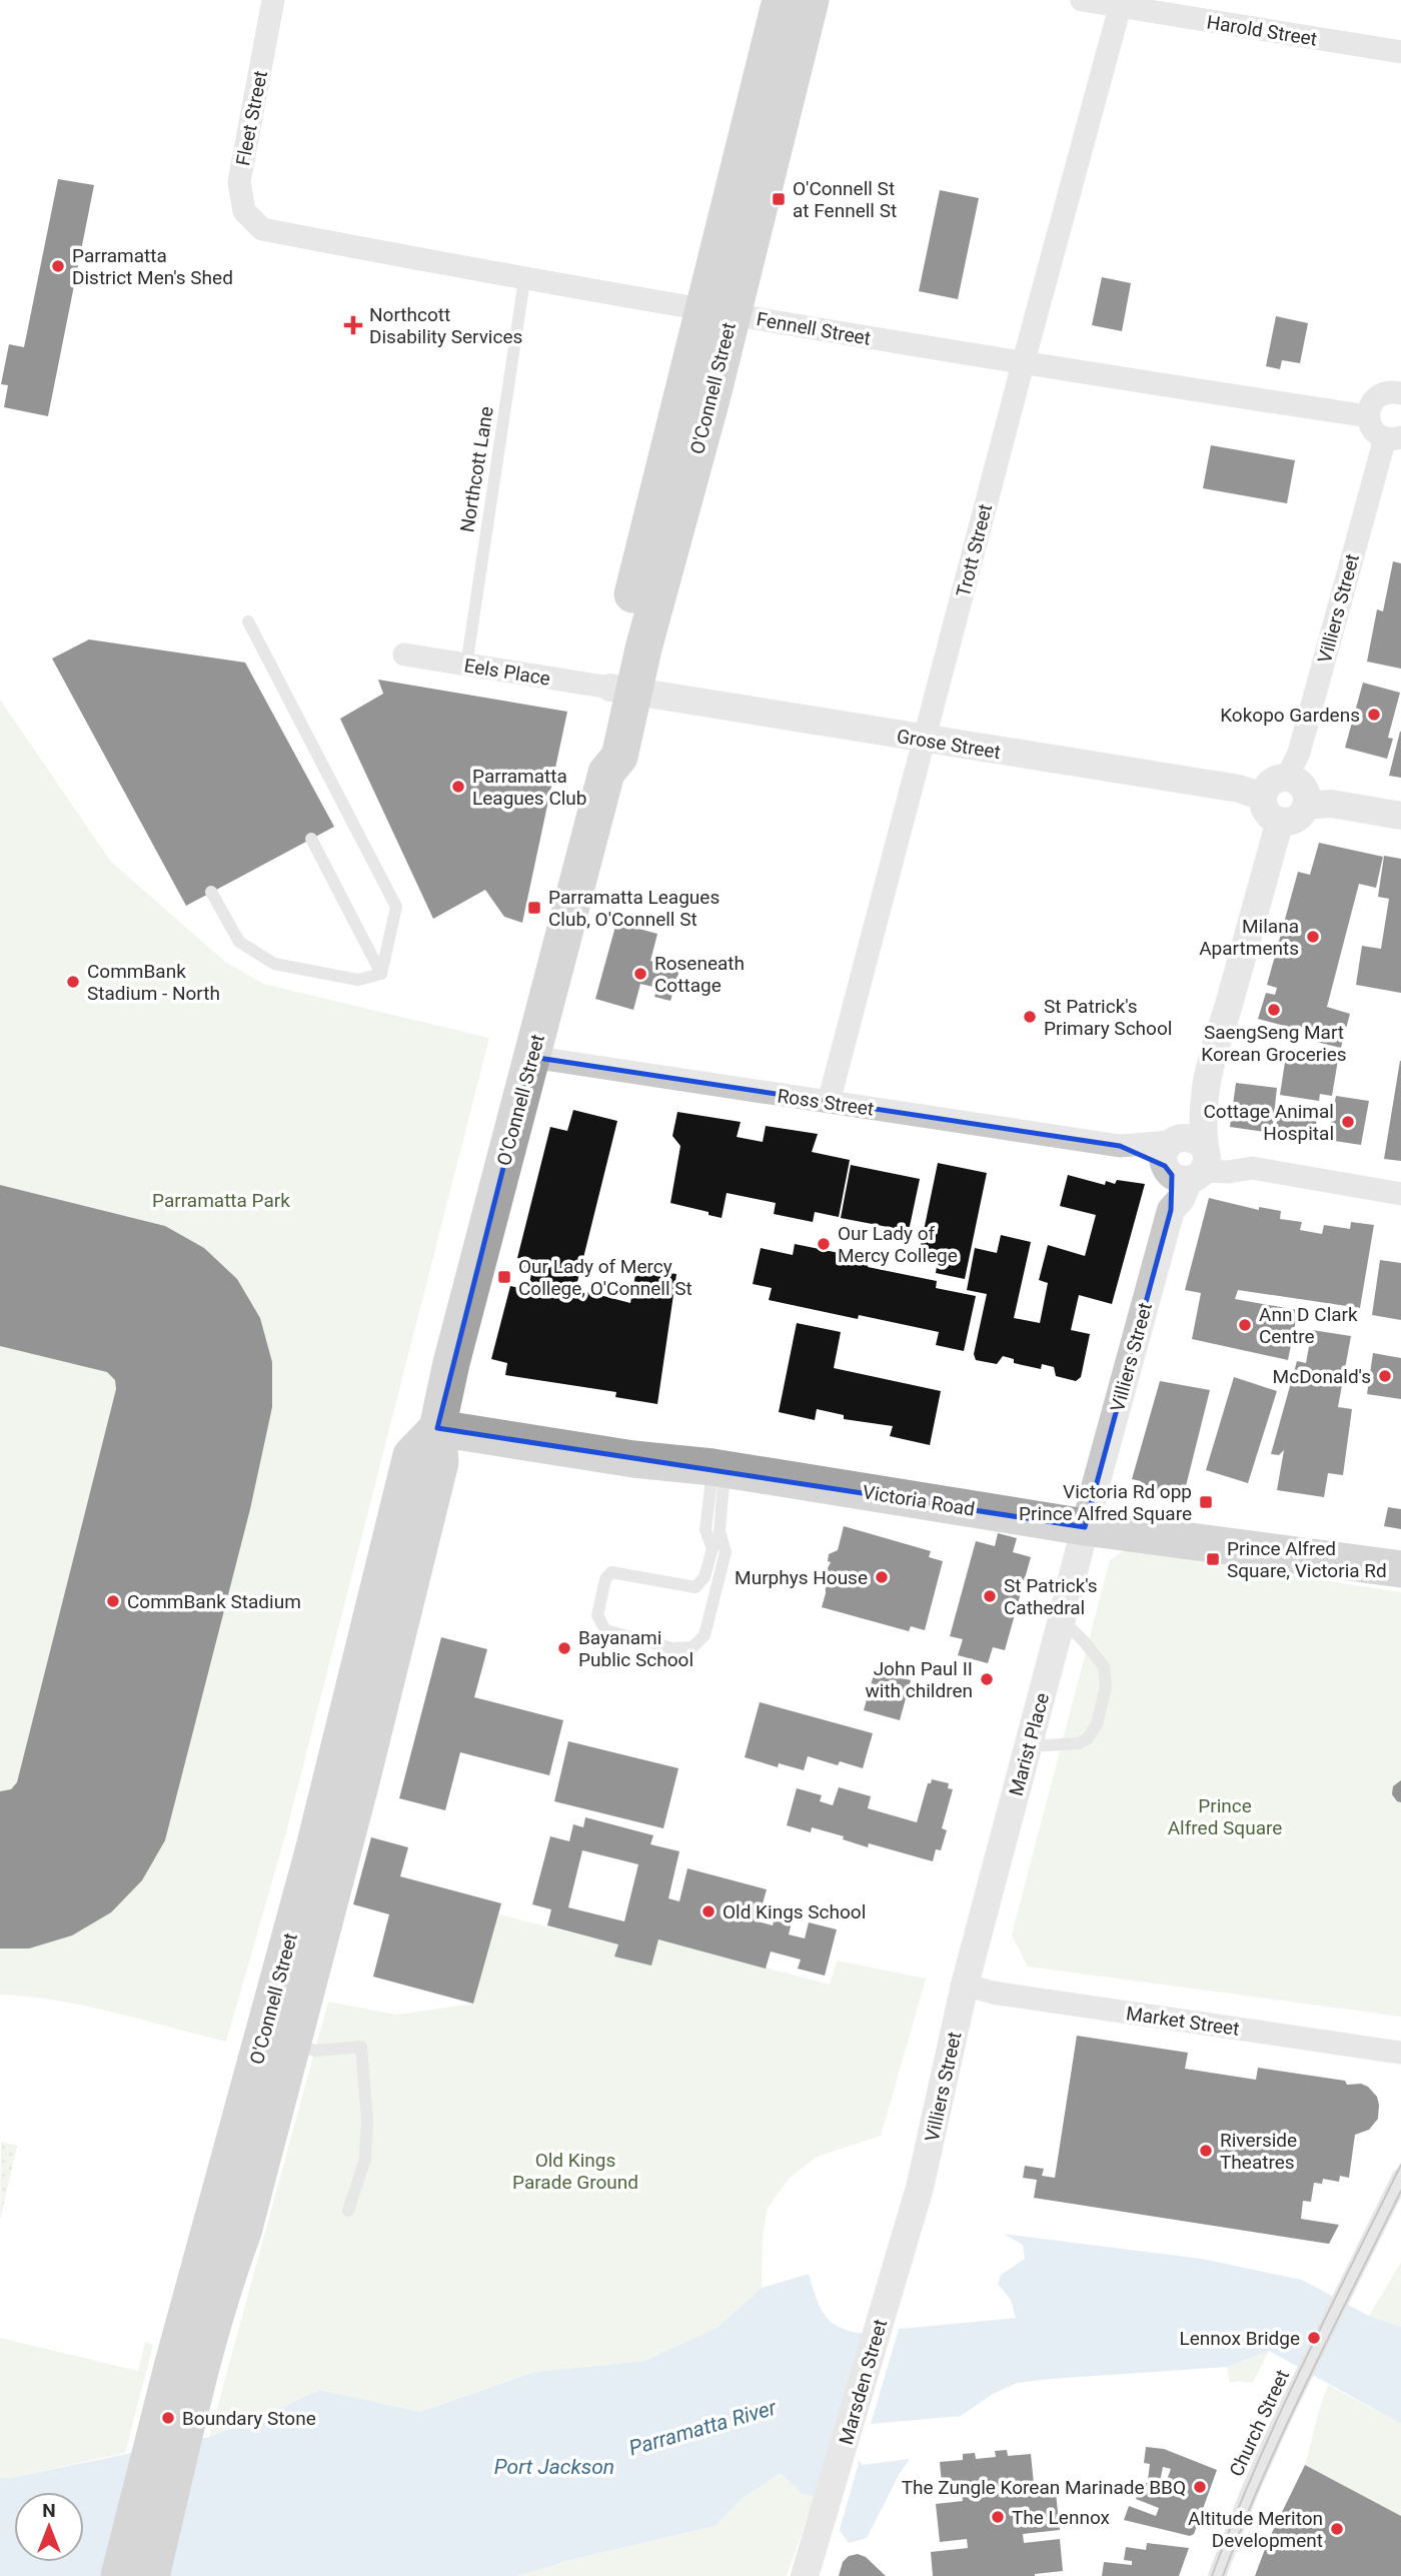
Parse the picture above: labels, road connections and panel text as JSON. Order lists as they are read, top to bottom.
{
  "streets": {
    "main road": ["O'Connell Street", "Victoria Road"],
    "street": [
      "Harold Street",
      "Fleet Street",
      "Fennell Street",
      "Trott Street",
      "Villiers Street",
      "Eels Place",
      "Grose Street",
      "Ross Street",
      "Marist Place",
      "Market Street",
      "Marsden Street",
      "Church Street"
    ],
    "lane": ["Northcott Lane"]
  },
  "crossings": [
    ["Harold Street", "Trott Street"],
    ["Fleet Street", "Fennell Street"],
    ["Fennell Street", "O'Connell Street"],
    ["Fennell Street", "Northcott Lane"],
    ["Fennell Street", "Trott Street"],
    ["O'Connell Street", "Eels Place"],
    ["O'Connell Street", "Grose Street"],
    ["O'Connell Street", "Ross Street"],
    ["O'Connell Street", "Victoria Road"],
    ["Northcott Lane", "Eels Place"],
    ["Trott Street", "Grose Street"],
    ["Trott Street", "Ross Street"],
    ["Villiers Street", "Grose Street"],
    ["Villiers Street", "Ross Street"],
    ["Villiers Street", "Victoria Road"],
    ["Villiers Street", "Marist Place"],
    ["Villiers Street", "Market Street"],
    ["Villiers Street", "Marsden Street"],
    ["Eels Place", "Grose Street"],
    ["Victoria Road", "Marist Place"],
    ["Marist Place", "Market Street"]
  ],
  "water": ["Parramatta River", "Port Jackson"],
  "parks": ["Parramatta Park", "Prince Alfred Square", "Old Kings Parade Ground"],
  "places": {
    "transit": [
      "O'Connell St at Fennell St",
      "Parramatta Leagues Club, O'Connell St",
      "Our Lady of Mercy College, O'Connell St",
      "Victoria Rd opp Prince Alfred Square",
      "Prince Alfred Square, Victoria Rd"
    ],
    "other": [
      "Parramatta District Men's Shed",
      "Kokopo Gardens",
      "Parramatta Leagues Club",
      "Milana Apartments",
      "Roseneath Cottage",
      "CommBank Stadium - North",
      "SaengSeng Mart Korean Groceries",
      "St Patrick's Primary School",
      "Cottage Animal Hospital",
      "Our Lady of Mercy College",
      "Ann D Clark Centre",
      "McDonald's",
      "Murphys House",
      "St Patrick's Cathedral",
      "CommBank Stadium",
      "Bayanami Public School",
      "John Paul II with children",
      "Old Kings School",
      "Riverside Theatres",
      "Lennox Bridge",
      "Boundary Stone",
      "The Zungle Korean Marinade BBQ",
      "The Lennox",
      "Altitude Meriton Development"
    ],
    "health": ["Northcott Disability Services"]
  },
  "north": "top"
}
